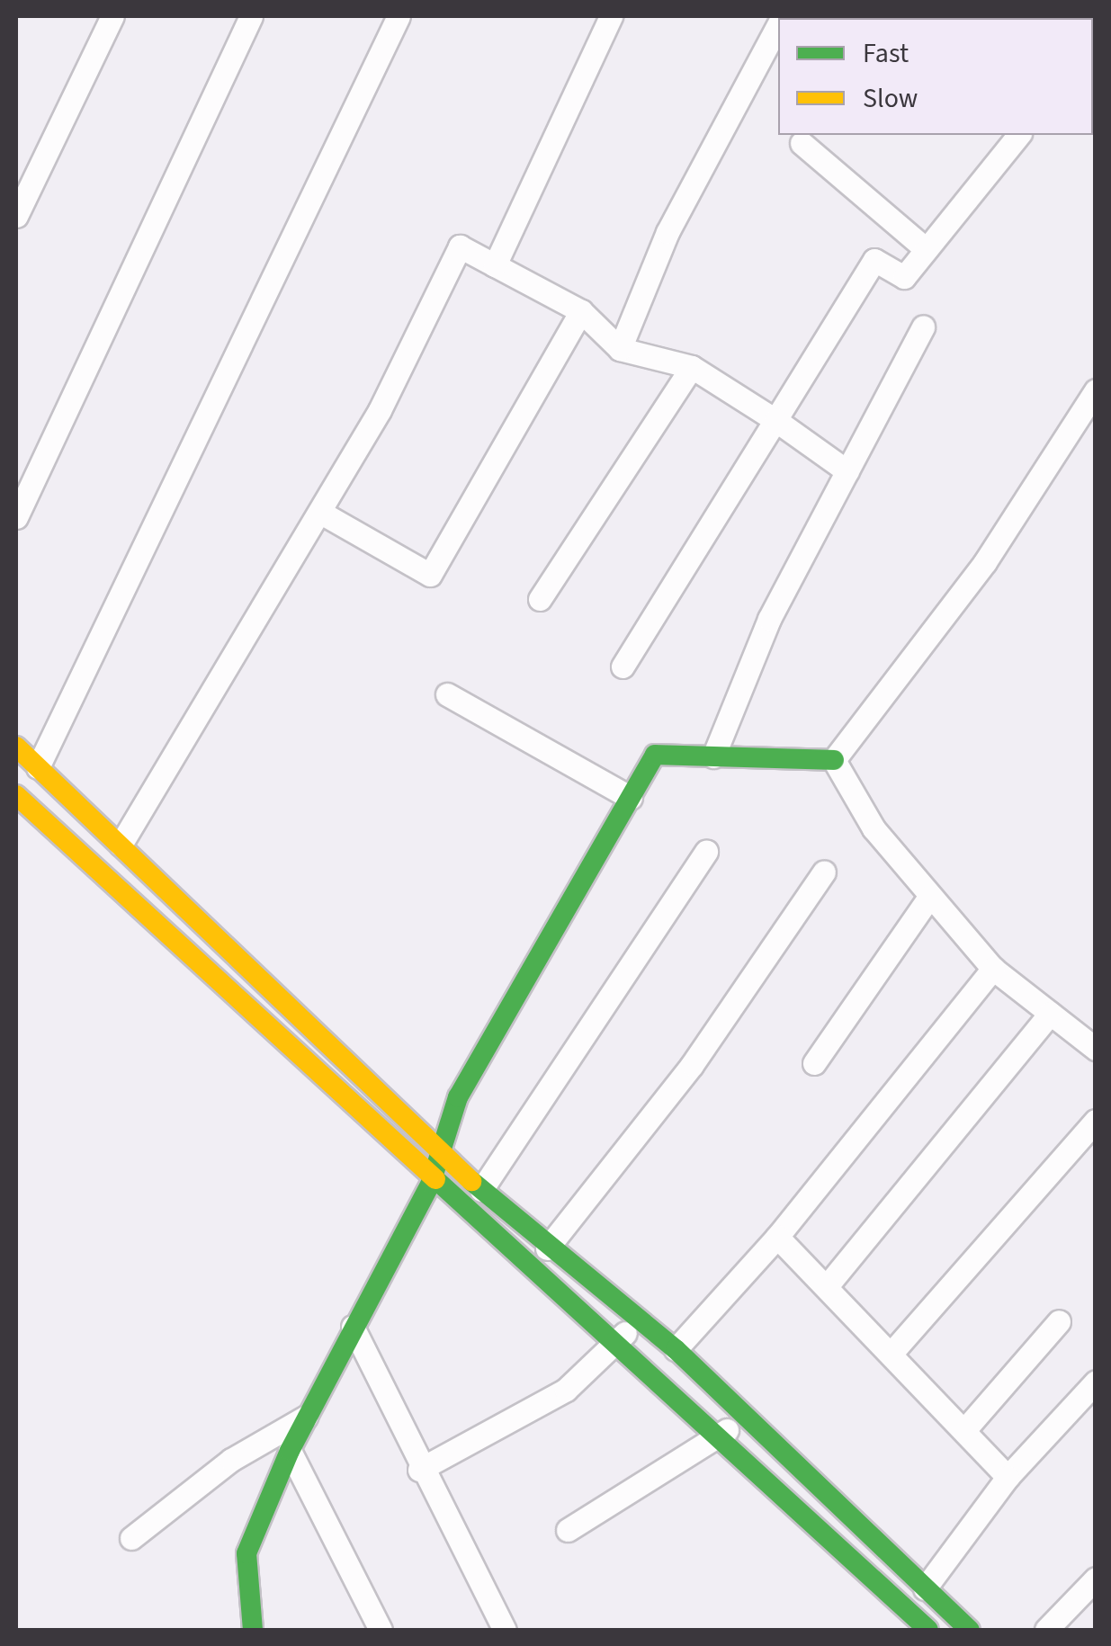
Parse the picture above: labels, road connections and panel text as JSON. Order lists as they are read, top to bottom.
{
  "legend": ["Fast", "Slow"]
}
